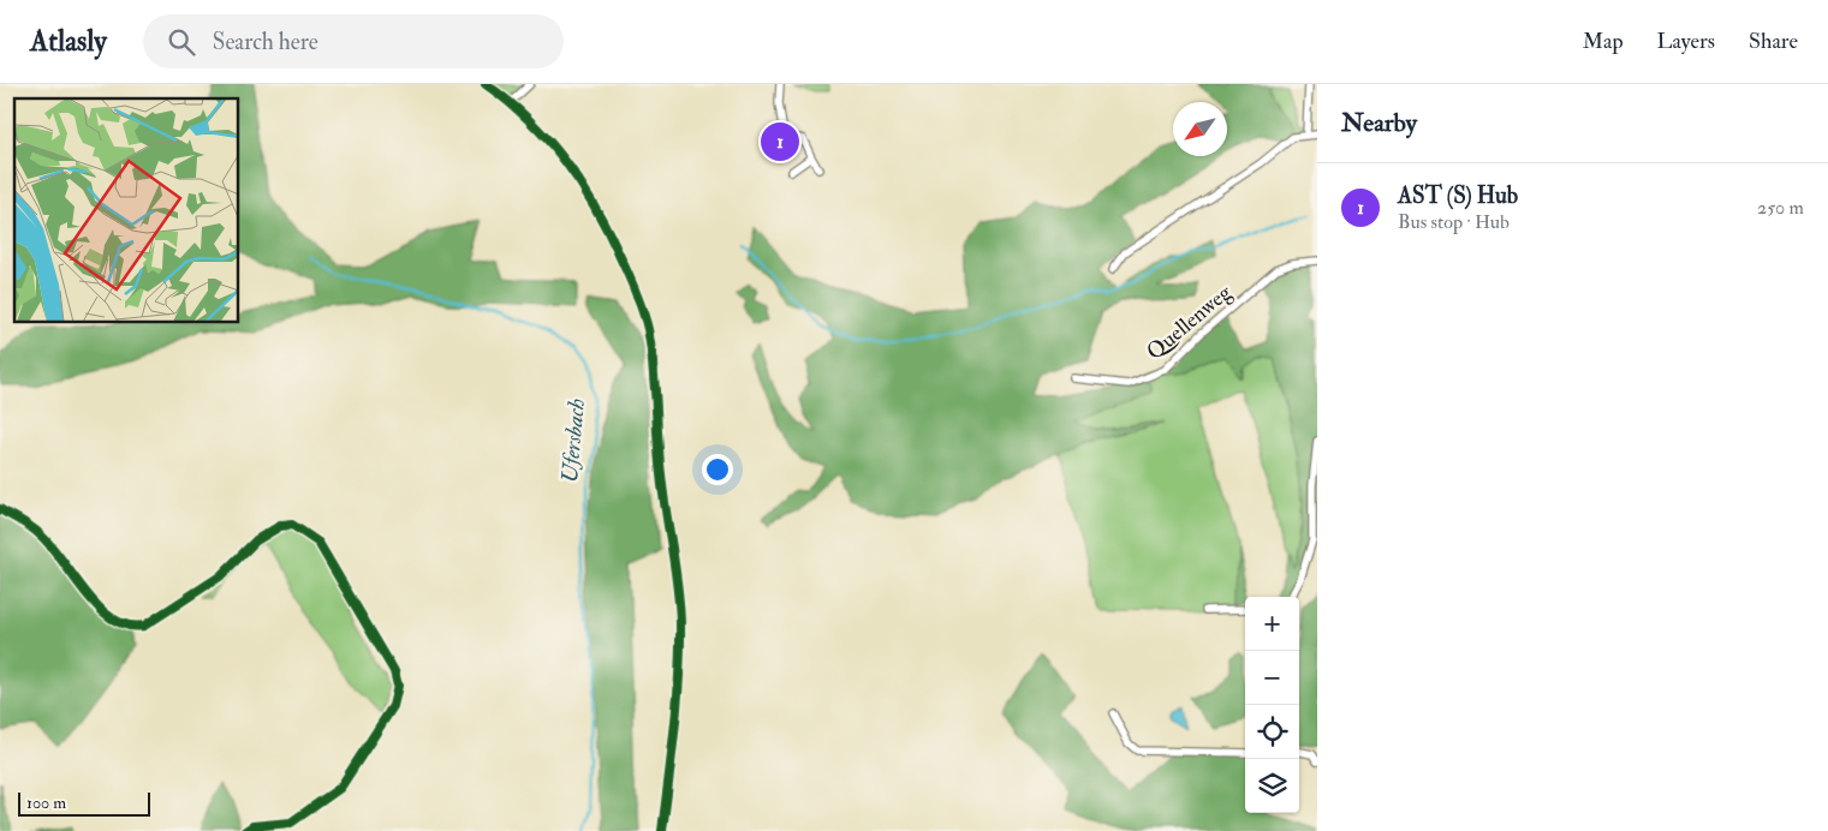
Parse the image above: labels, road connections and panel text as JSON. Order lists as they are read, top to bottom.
{
  "streets": {
    "street": ["Quellenweg"]
  },
  "water": ["Ufersbach"],
  "scale_bar": "100 m",
  "north": "bottom left",
  "page": {
    "header": "Atlasly",
    "search": "Search here",
    "nav": ["Map", "Layers", "Share"],
    "heading": "Nearby",
    "pins": "1",
    "list": [
      {
        "mark": "1",
        "name": "AST (S) Hub",
        "note": "Bus stop · Hub",
        "value": "250 m"
      }
    ],
    "map_buttons": ["+", "−"],
    "scale": "100 m"
  }
}
